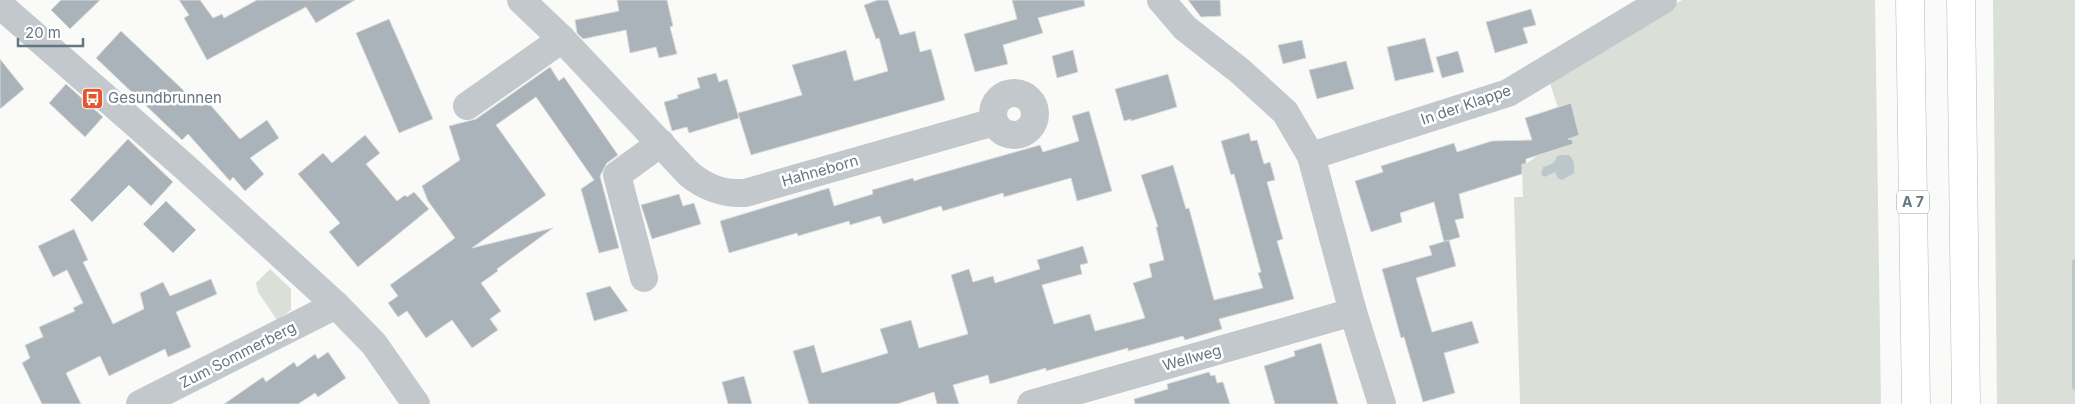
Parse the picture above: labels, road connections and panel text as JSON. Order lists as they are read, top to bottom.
{
  "streets": {
    "highway": ["A 7"],
    "street": [
      "In der Klappe",
      "Hahneborn",
      "Zum Sommerberg",
      "Wellweg"
    ]
  },
  "places": {
    "bus stop": ["Gesundbrunnen"]
  },
  "scale_bar": "20 m"
}
